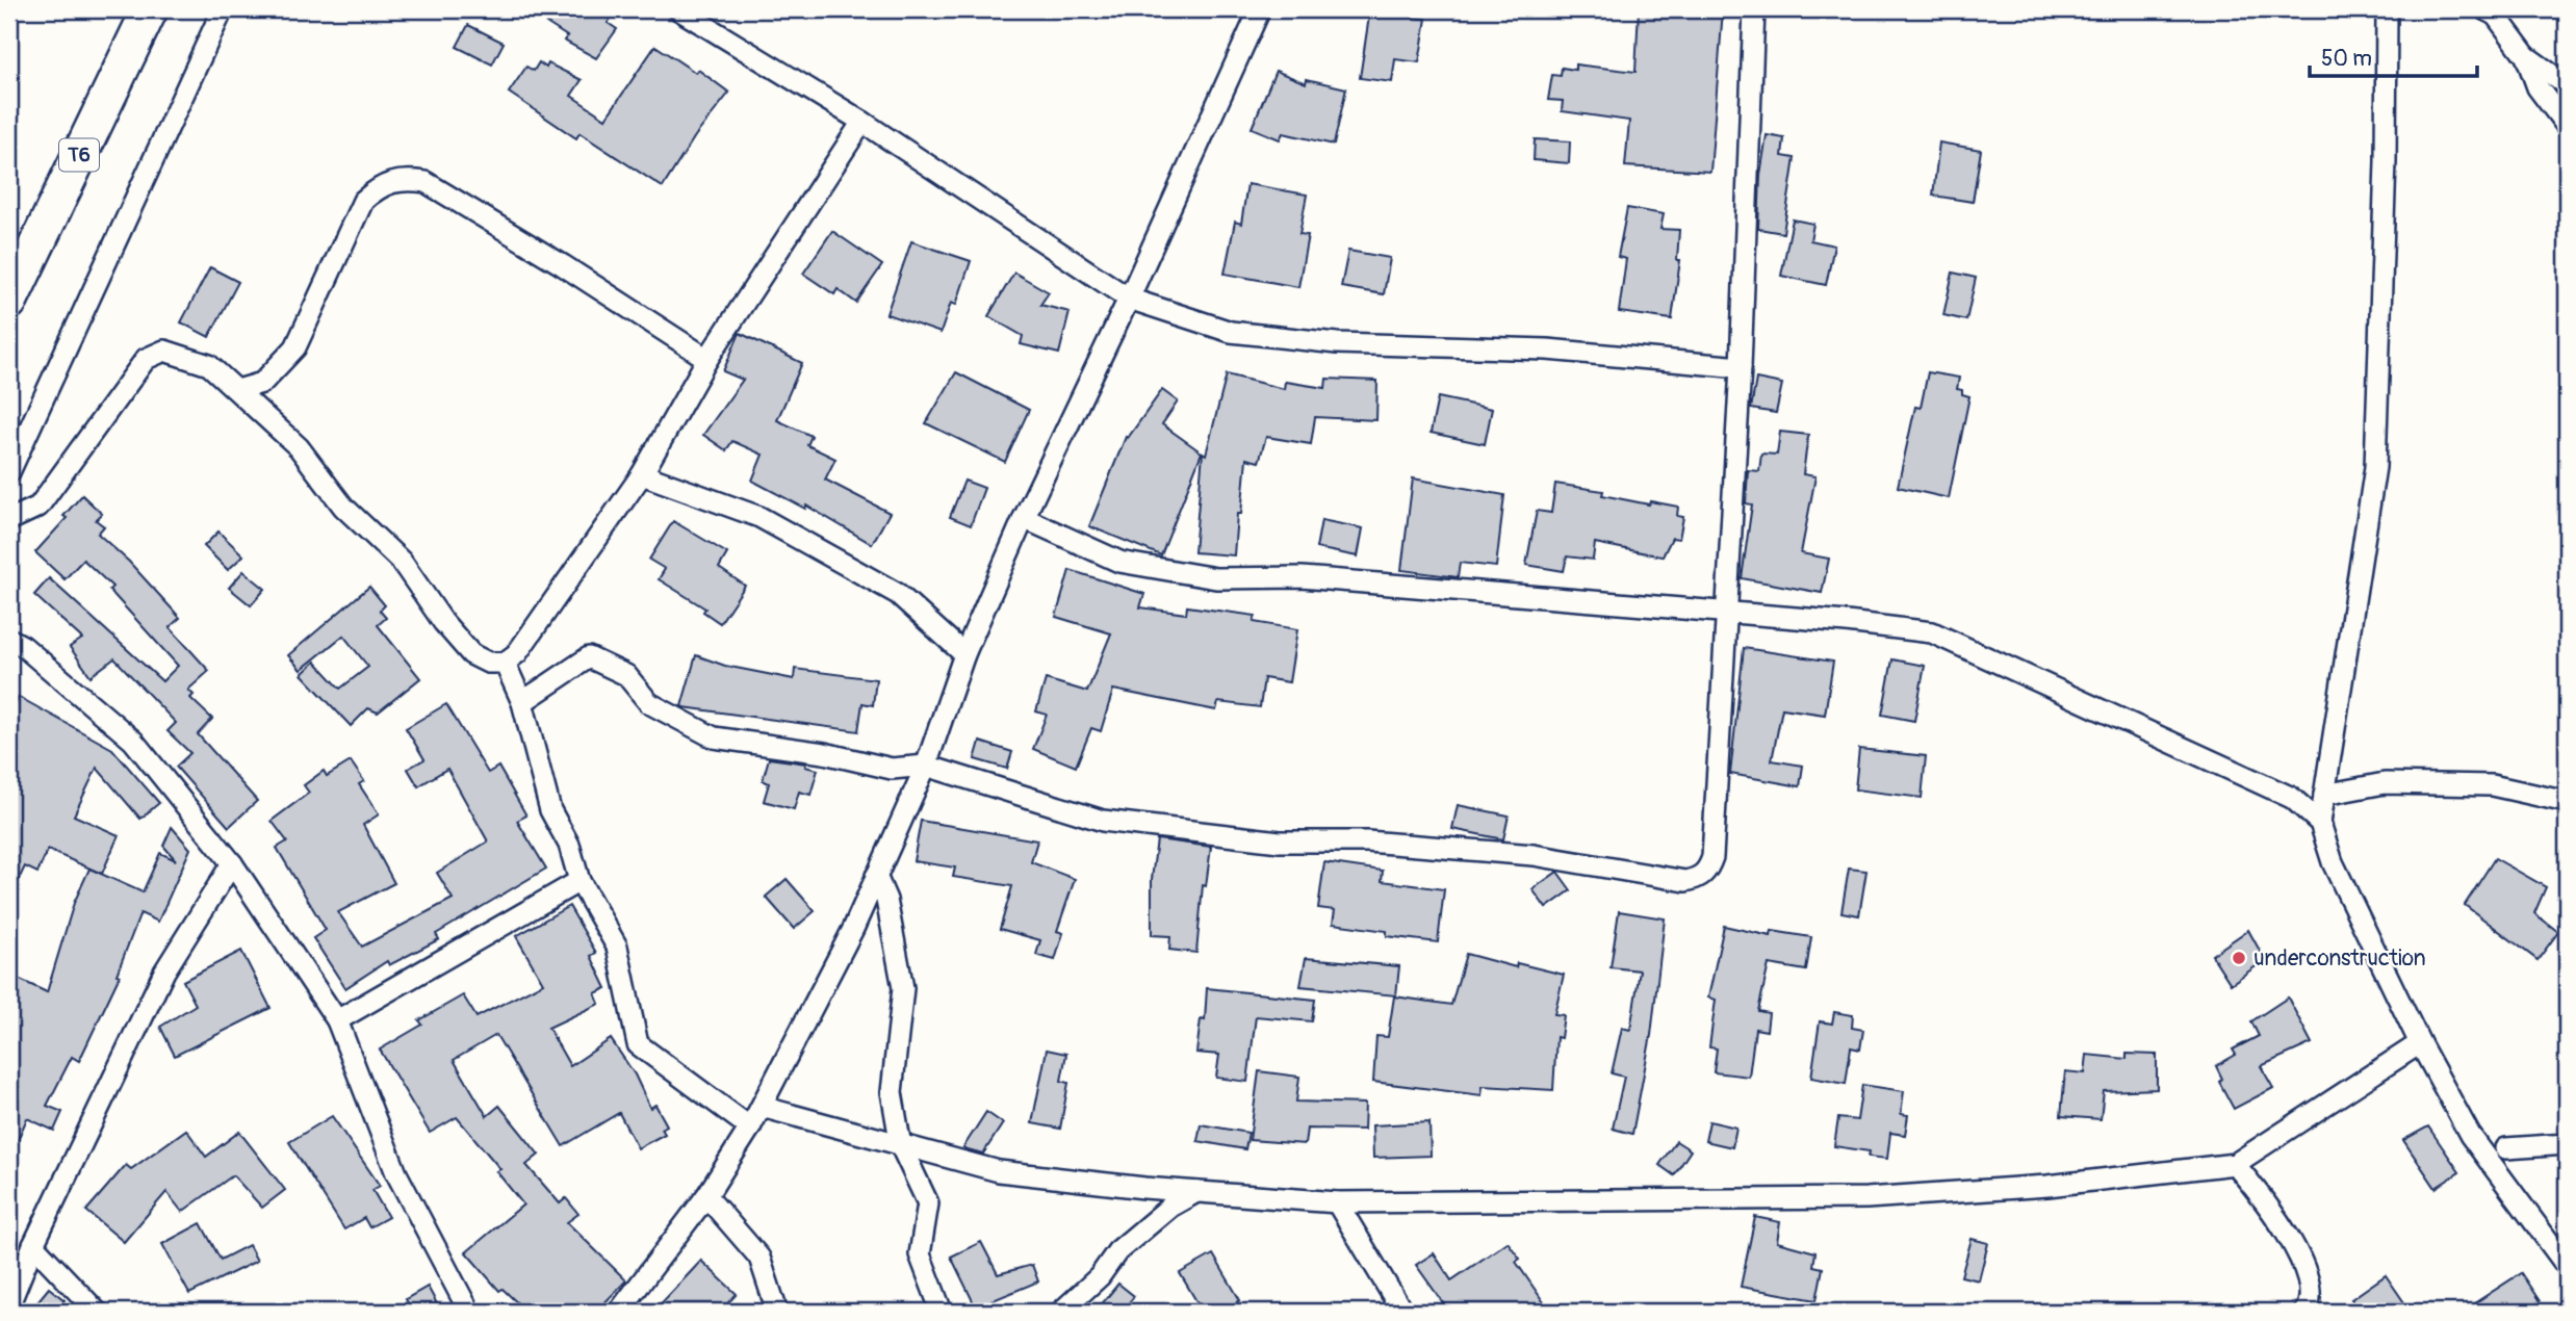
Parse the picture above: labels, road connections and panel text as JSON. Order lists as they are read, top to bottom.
{
  "streets": {
    "highway": ["T6"]
  },
  "places": ["underconstruction"],
  "scale_bar": "50 m"
}
